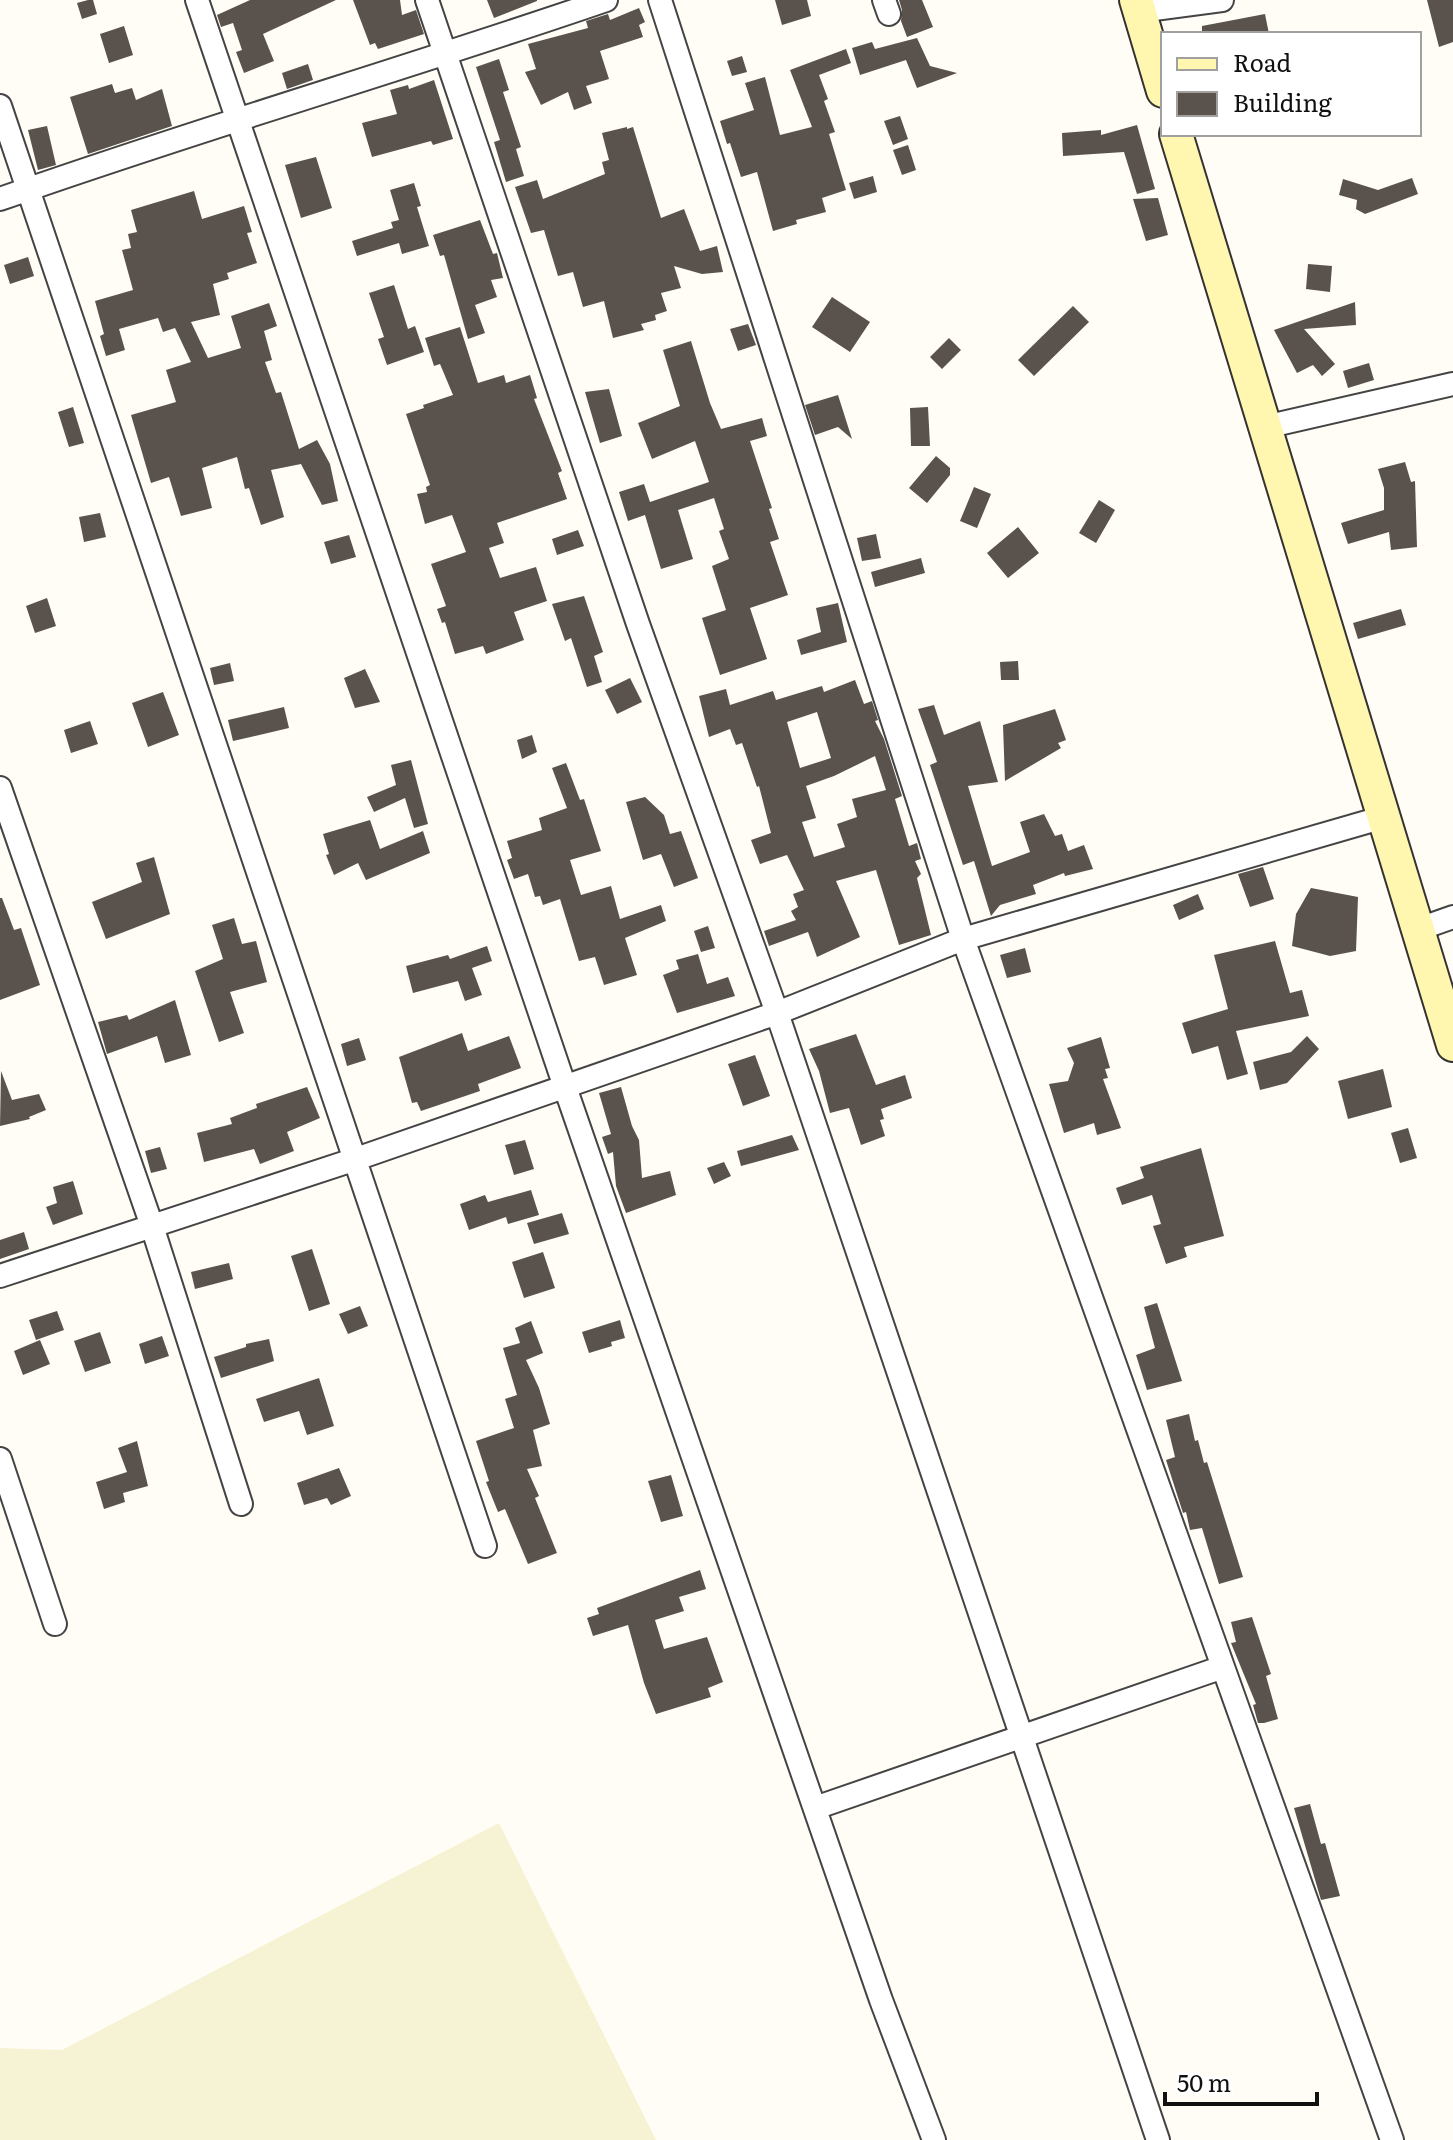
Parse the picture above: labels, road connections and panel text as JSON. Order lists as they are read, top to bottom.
{
  "legend": ["Road", "Building"],
  "scale_bar": "50 m"
}
